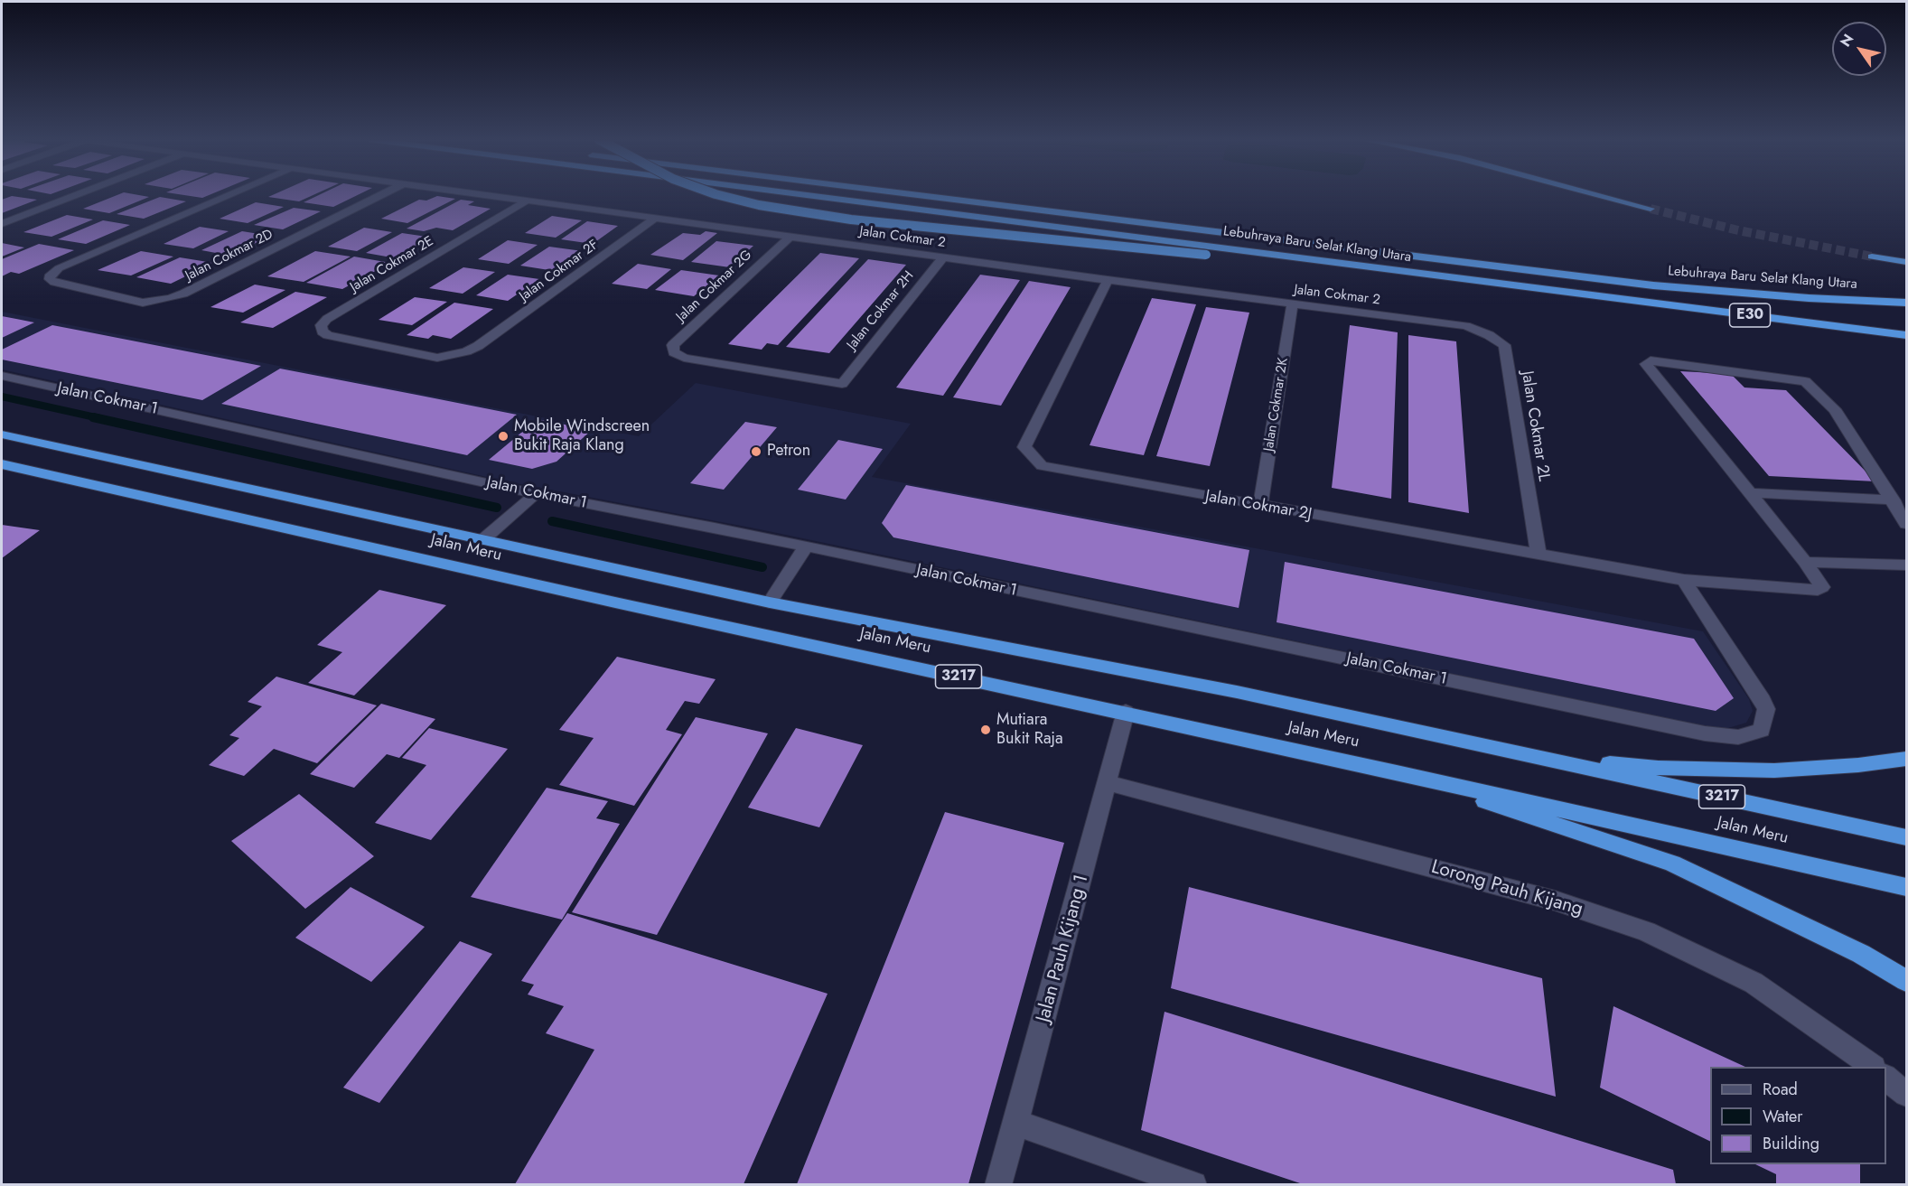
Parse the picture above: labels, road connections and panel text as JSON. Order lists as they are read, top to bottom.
{
  "streets": {
    "highway": [
      "Lebuhraya Baru Selat Klang Utara",
      "E30",
      "Jalan Meru",
      "3217"
    ],
    "street": [
      "Jalan Cokmar 2",
      "Jalan Cokmar 2D",
      "Jalan Cokmar 2E",
      "Jalan Cokmar 2F",
      "Jalan Cokmar 2G",
      "Jalan Cokmar 2H",
      "Jalan Cokmar 1",
      "Jalan Cokmar 2K",
      "Jalan Cokmar 2L",
      "Jalan Cokmar 2J",
      "Lorong Pauh Kijang",
      "Jalan Pauh Kijang 1"
    ]
  },
  "crossings": [
    ["Jalan Cokmar 2", "Jalan Cokmar 2E"],
    ["Jalan Cokmar 2", "Jalan Cokmar 2F"],
    ["Jalan Cokmar 2", "Jalan Cokmar 2G"],
    ["Jalan Cokmar 2", "Jalan Cokmar 2H"],
    ["Jalan Cokmar 2", "Jalan Cokmar 2K"],
    ["Jalan Cokmar 2", "Jalan Cokmar 2L"],
    ["Jalan Cokmar 2", "Jalan Cokmar 2J"],
    ["Jalan Cokmar 2E", "Jalan Cokmar 2F"],
    ["Jalan Cokmar 2G", "Jalan Cokmar 2H"],
    ["Jalan Cokmar 1", "Jalan Cokmar 2J"],
    ["Jalan Cokmar 2K", "Jalan Cokmar 2J"],
    ["Jalan Cokmar 2L", "Jalan Cokmar 2J"],
    ["Jalan Meru", "Jalan Pauh Kijang 1"],
    ["Lorong Pauh Kijang", "Jalan Pauh Kijang 1"]
  ],
  "places": ["Mobile Windscreen Bukit Raja Klang", "Petron", "Mutiara Bukit Raja"],
  "legend": ["Road", "Water", "Building"],
  "north": "top left"
}
